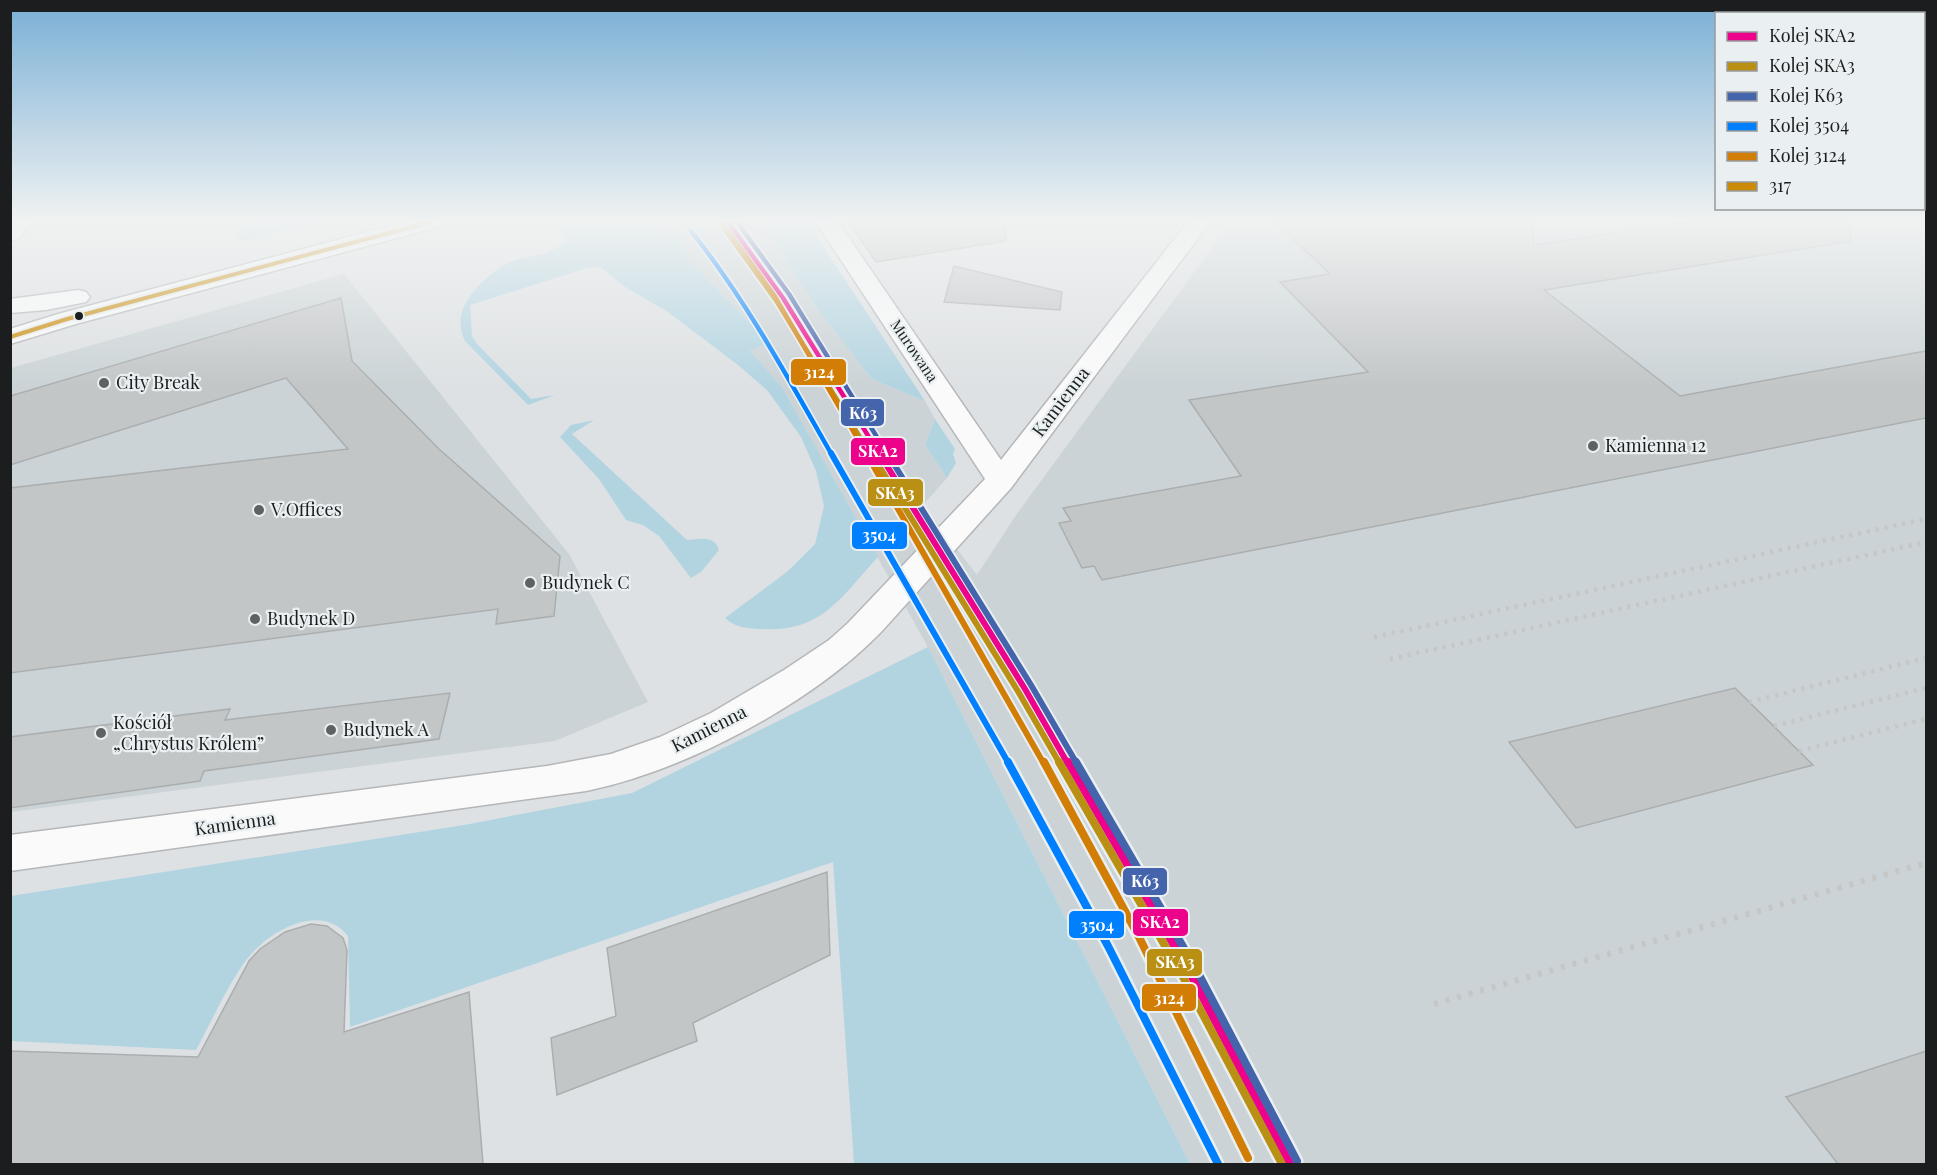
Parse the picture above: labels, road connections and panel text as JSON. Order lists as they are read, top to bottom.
{
  "streets": {
    "street": ["Murowana", "Kamienna"]
  },
  "crossings": [
    ["Murowana", "Kamienna"]
  ],
  "places": [
    "City Break",
    "Kamienna 12",
    "V.Offices",
    "Budynek C",
    "Budynek D",
    "Budynek A",
    "Kościół „Chrystus Królem”"
  ],
  "lines": [
    "rail line SKA2",
    "rail line SKA3",
    "rail line K63",
    "rail line 3504",
    "rail line 3124",
    "transit line 317"
  ],
  "legend": [
    "Kolej SKA2",
    "Kolej SKA3",
    "Kolej K63",
    "Kolej 3504",
    "Kolej 3124",
    "317"
  ]
}
